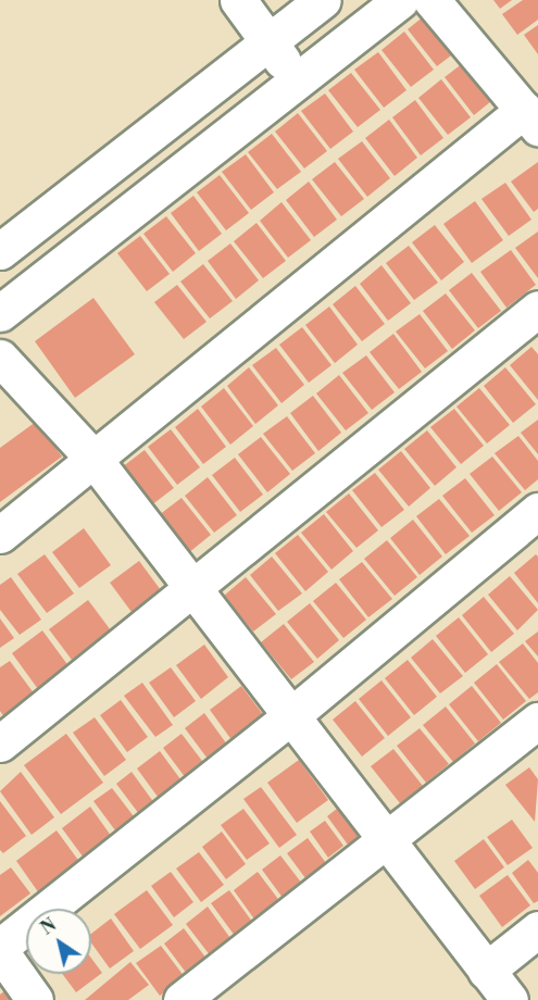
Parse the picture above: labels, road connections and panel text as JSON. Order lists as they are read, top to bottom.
{
  "north": "top left"
}
